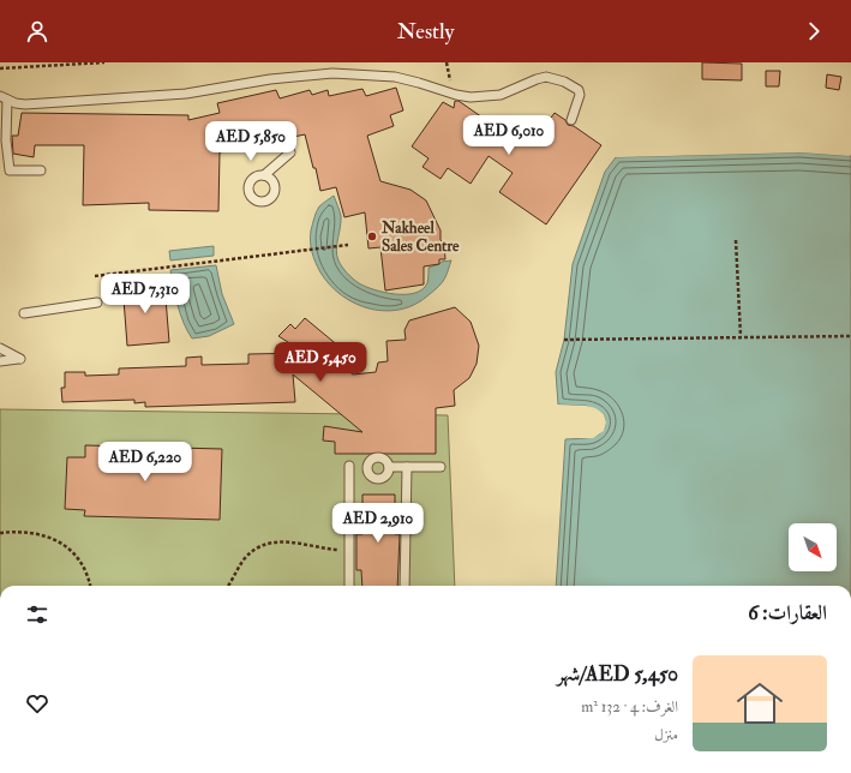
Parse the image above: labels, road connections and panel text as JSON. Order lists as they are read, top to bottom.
{
  "places": ["Nakheel Sales Centre"],
  "north": "bottom right",
  "page": {
    "header": "Nestly",
    "price": [
      "AED 6,010",
      "AED 5,850",
      "AED 7,310",
      "AED 5,450",
      "AED 6,220",
      "AED 2,910"
    ],
    "heading": "العقارات: 6",
    "list": [
      {
        "name": "AED 5,450/شهر",
        "note": "الغرف: 4 · 132 m² · منزل"
      }
    ]
  }
}
